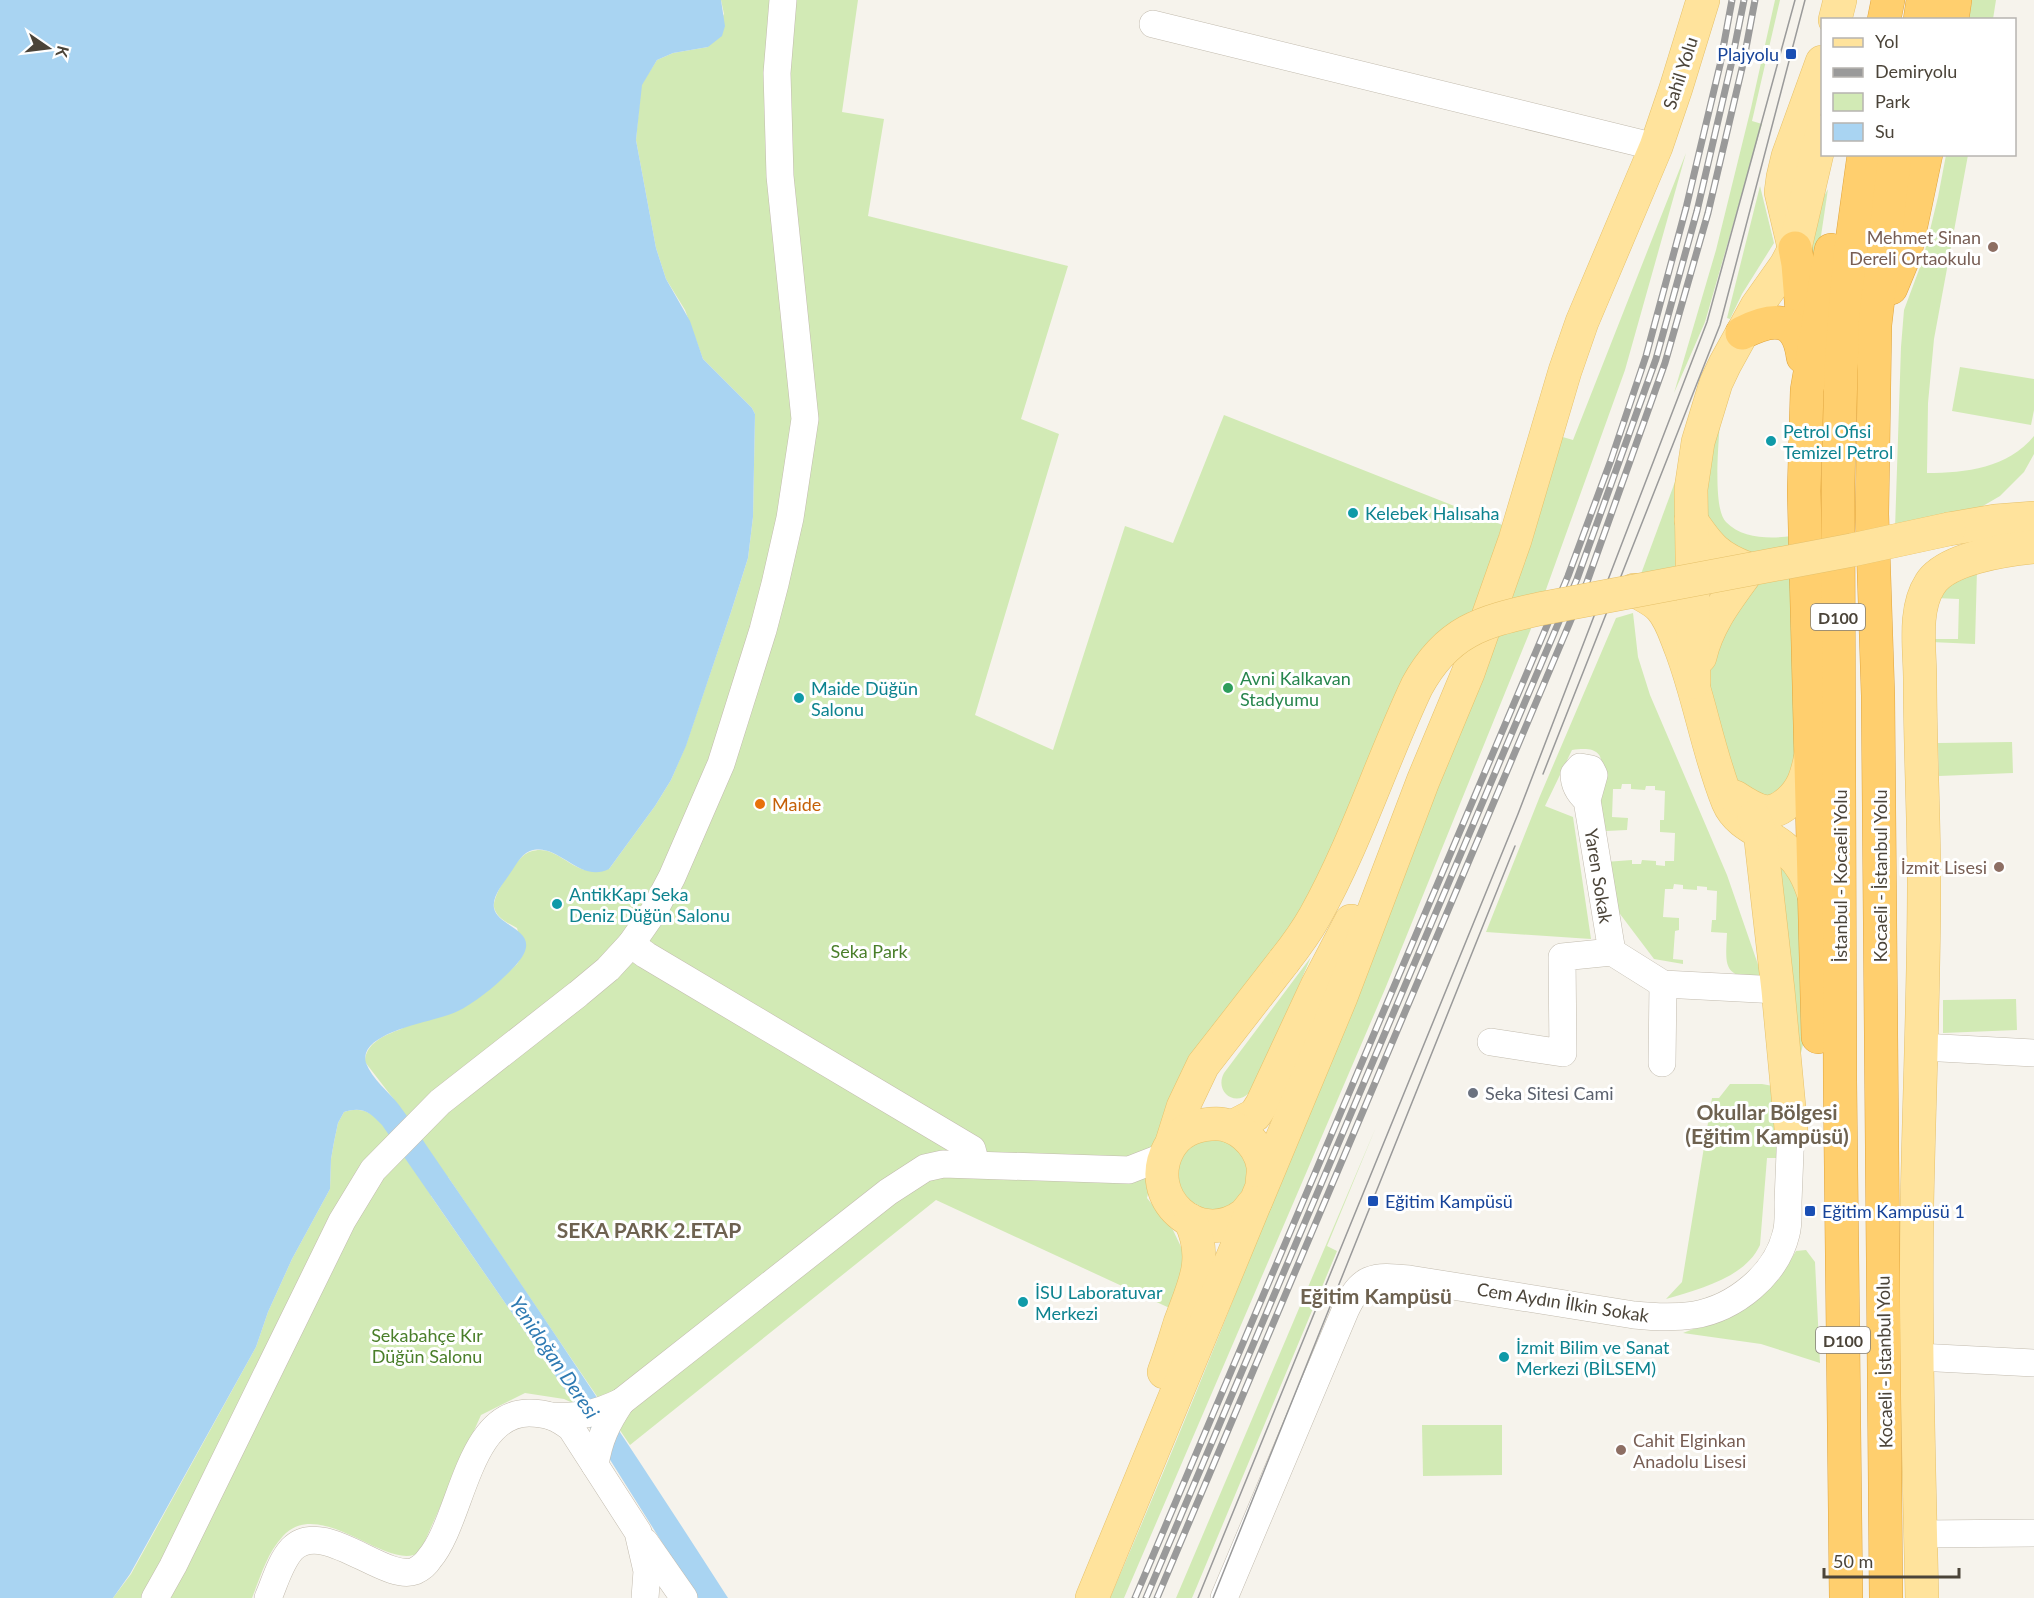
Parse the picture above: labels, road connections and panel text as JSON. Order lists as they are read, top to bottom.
{
  "streets": {
    "highway": ["D100", "İstanbul - Kocaeli Yolu", "Kocaeli - İstanbul Yolu"],
    "main road": ["Sahil Yolu"],
    "street": ["Yaren Sokak", "Cem Aydın İlkin Sokak"]
  },
  "districts": ["Okullar Bölgesi (Eğitim Kampüsü)", "SEKA PARK 2.ETAP", "Eğitim Kampüsü"],
  "water": ["Yenidoğan Deresi"],
  "parks": ["Seka Park", "Sekabahçe Kır Düğün Salonu"],
  "places": {
    "transit": ["Plajyolu", "Eğitim Kampüsü", "Eğitim Kampüsü 1"],
    "other": [
      "Mehmet Sinan Dereli Ortaokulu",
      "Petrol Ofisi Temizel Petrol",
      "Kelebek Halısaha",
      "Avni Kalkavan Stadyumu",
      "Maide Düğün Salonu",
      "Maide",
      "İzmit Lisesi",
      "AntikKapı Seka Deniz Düğün Salonu",
      "Seka Sitesi Cami",
      "İSU Laboratuvar Merkezi",
      "İzmit Bilim ve Sanat Merkezi (BİLSEM)",
      "Cahit Elginkan Anadolu Lisesi"
    ]
  },
  "legend": [
    "Yol",
    "Demiryolu",
    "Park",
    "Su"
  ],
  "scale_bar": "50 m",
  "north": "right"
}
